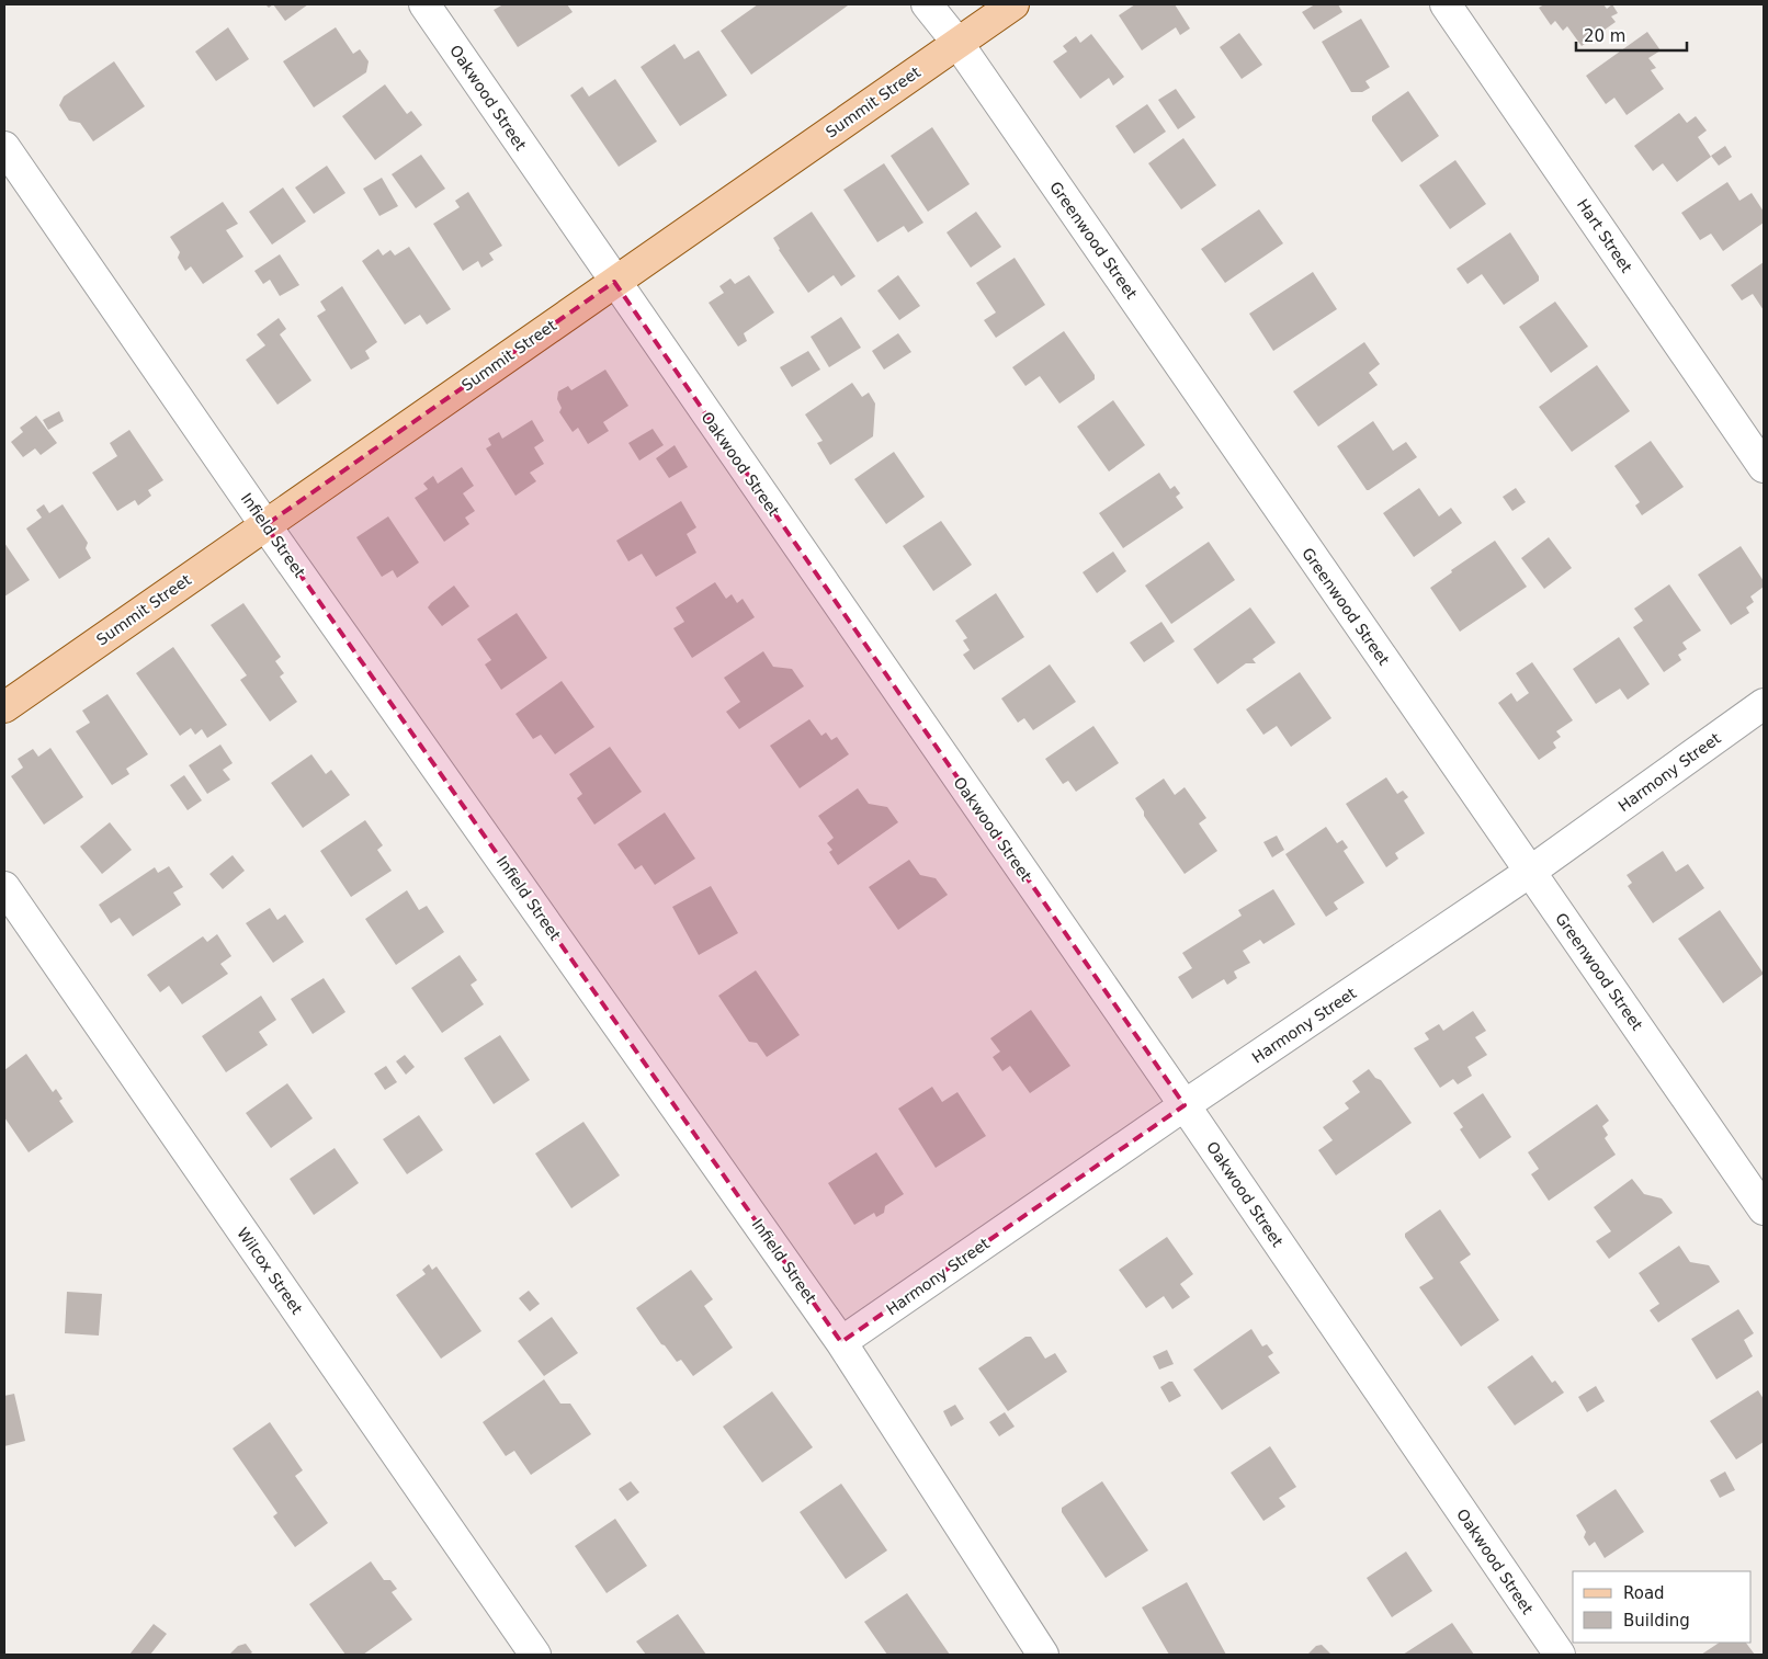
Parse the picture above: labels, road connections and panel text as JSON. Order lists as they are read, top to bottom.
{
  "streets": {
    "main road": ["Summit Street"],
    "street": [
      "Oakwood Street",
      "Hart Street",
      "Greenwood Street",
      "Infield Street",
      "Harmony Street",
      "Wilcox Street"
    ]
  },
  "crossings": [
    ["Oakwood Street", "Summit Street"],
    ["Oakwood Street", "Harmony Street"],
    ["Summit Street", "Greenwood Street"],
    ["Summit Street", "Infield Street"],
    ["Greenwood Street", "Harmony Street"],
    ["Infield Street", "Harmony Street"]
  ],
  "legend": ["Road", "Building"],
  "scale_bar": "20 m"
}
